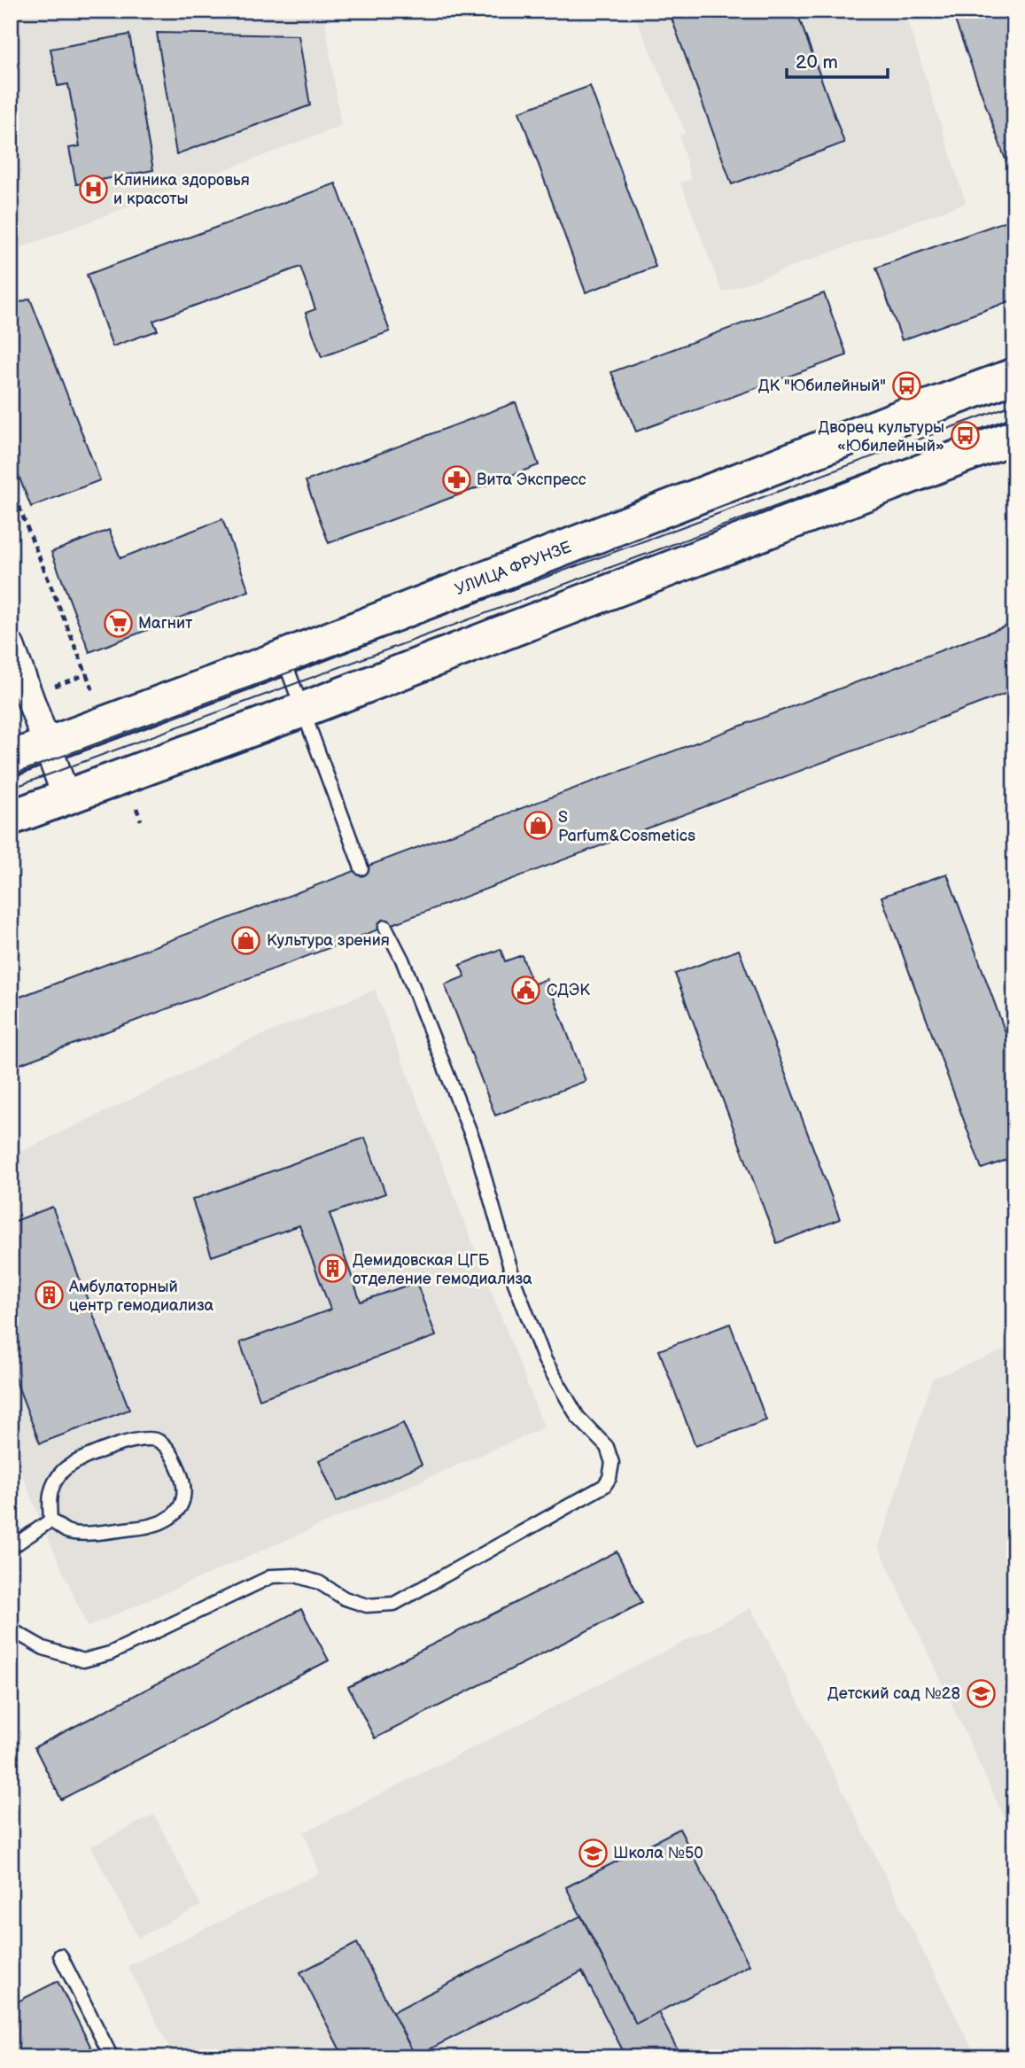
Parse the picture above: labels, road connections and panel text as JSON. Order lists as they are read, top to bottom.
{
  "streets": {
    "main road": ["УЛИЦА ФРУНЗЕ"]
  },
  "places": {
    "hospital": ["Клиника здоровья и красоты"],
    "bus stop": ["ДК \"Юбилейный\"", "Дворец культуры «Юбилейный»"],
    "pharmacy": ["Вита Экспресс"],
    "supermarket": ["Магнит"],
    "shop": ["S Parfum&Cosmetics", "Культура зрения"],
    "public building": ["СДЭК"],
    "building": ["Демидовская ЦГБ отделение гемодиализа", "Амбулаторный центр гемодиализа"],
    "school or university": ["Детский сад №28", "Школа №50"]
  },
  "scale_bar": "20 m"
}
